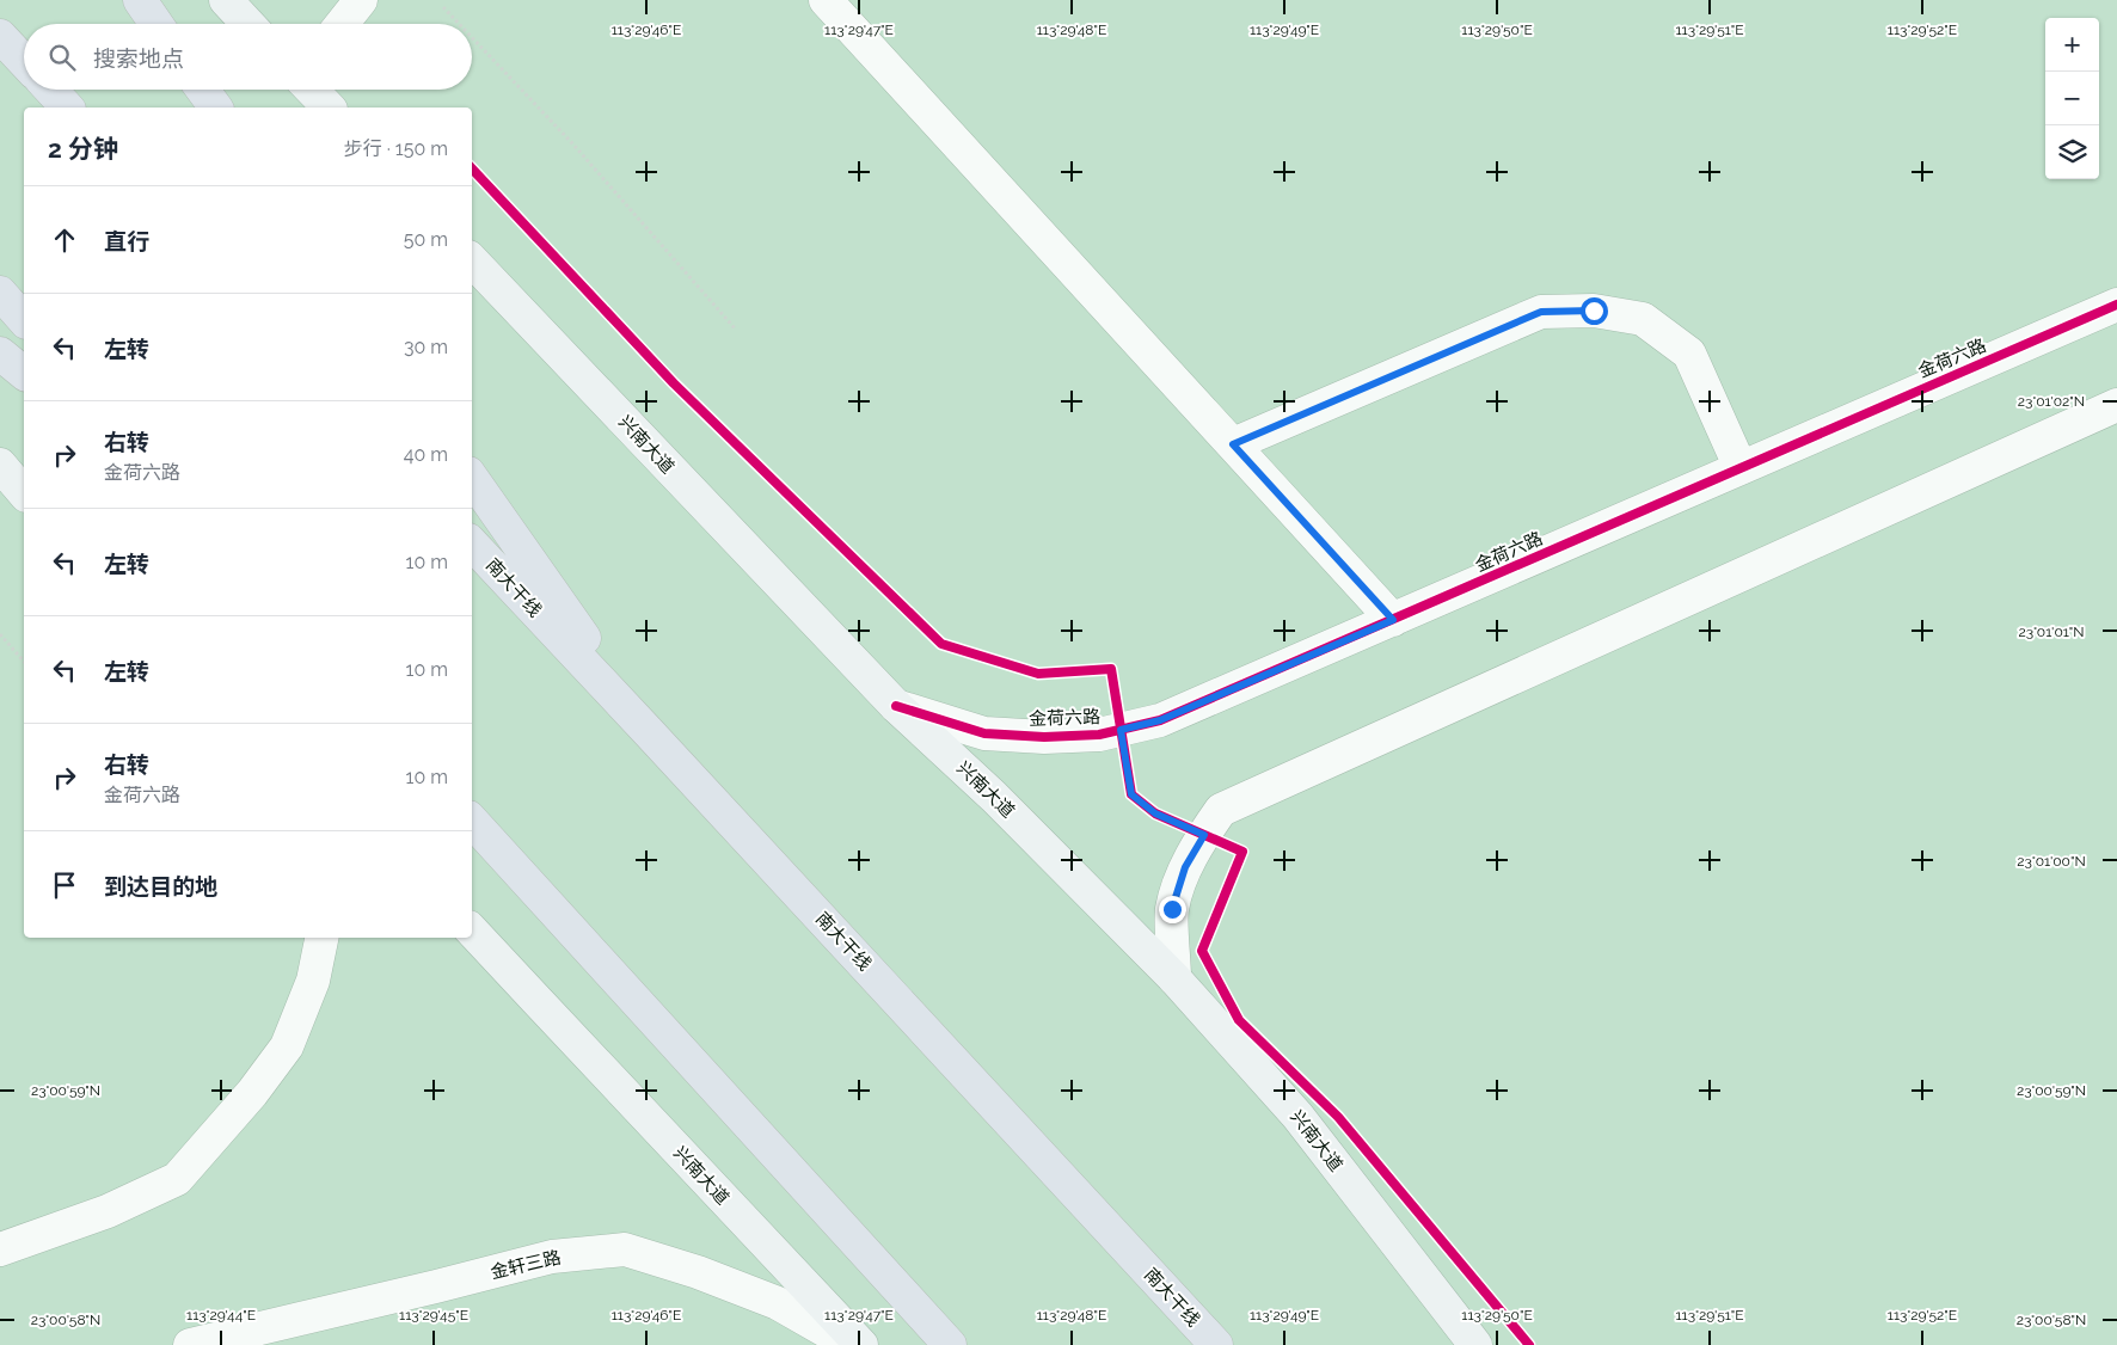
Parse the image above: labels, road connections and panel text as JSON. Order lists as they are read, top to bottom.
{
  "streets": {
    "highway": ["南大干线"],
    "main road": ["兴南大道"],
    "street": ["金荷六路", "金轩三路"]
  },
  "crossings": [
    ["金荷六路", "兴南大道"]
  ],
  "page": {
    "map_buttons": ["+", "−"],
    "search": "搜索地点",
    "heading": ["2 分钟", "步行 · 150 m"],
    "list": [
      ["直行", "50 m"],
      ["左转", "30 m"],
      ["右转", "金荷六路", "40 m"],
      ["左转", "10 m"],
      ["左转", "10 m"],
      ["右转", "金荷六路", "10 m"],
      "到达目的地"
    ]
  },
  "coordinates": [
    "113°29'46\"E",
    "113°29'47\"E",
    "113°29'48\"E",
    "113°29'49\"E",
    "113°29'50\"E",
    "113°29'51\"E",
    "113°29'52\"E",
    "23°01'02\"N",
    "23°01'01\"N",
    "23°01'00\"N",
    "23°00'59\"N",
    "113°29'44\"E",
    "113°29'45\"E",
    "23°00'58\"N"
  ]
}
